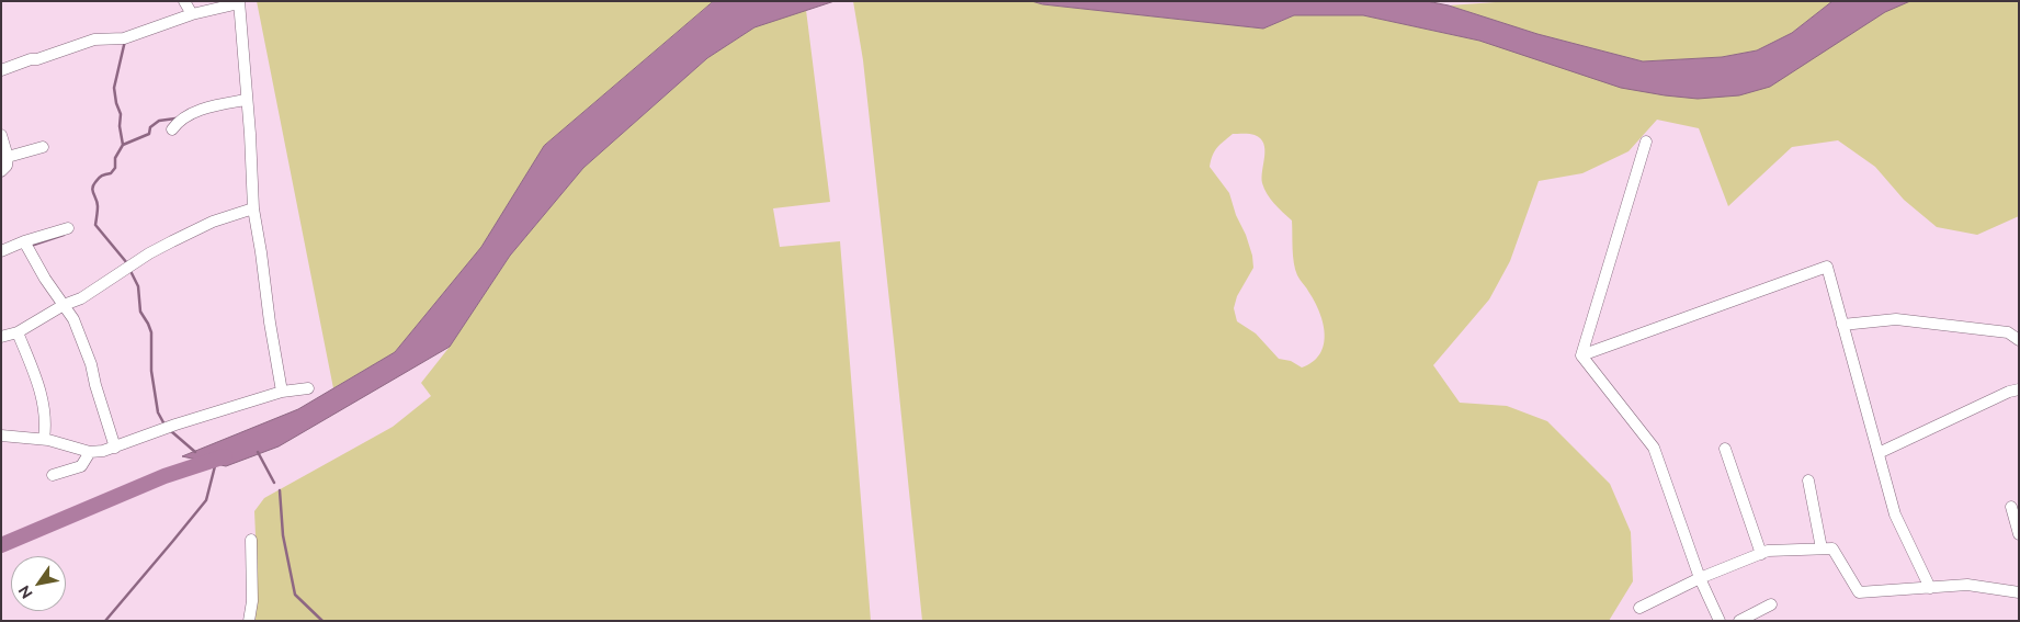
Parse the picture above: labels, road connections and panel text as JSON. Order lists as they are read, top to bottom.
{
  "north": "bottom left"
}
